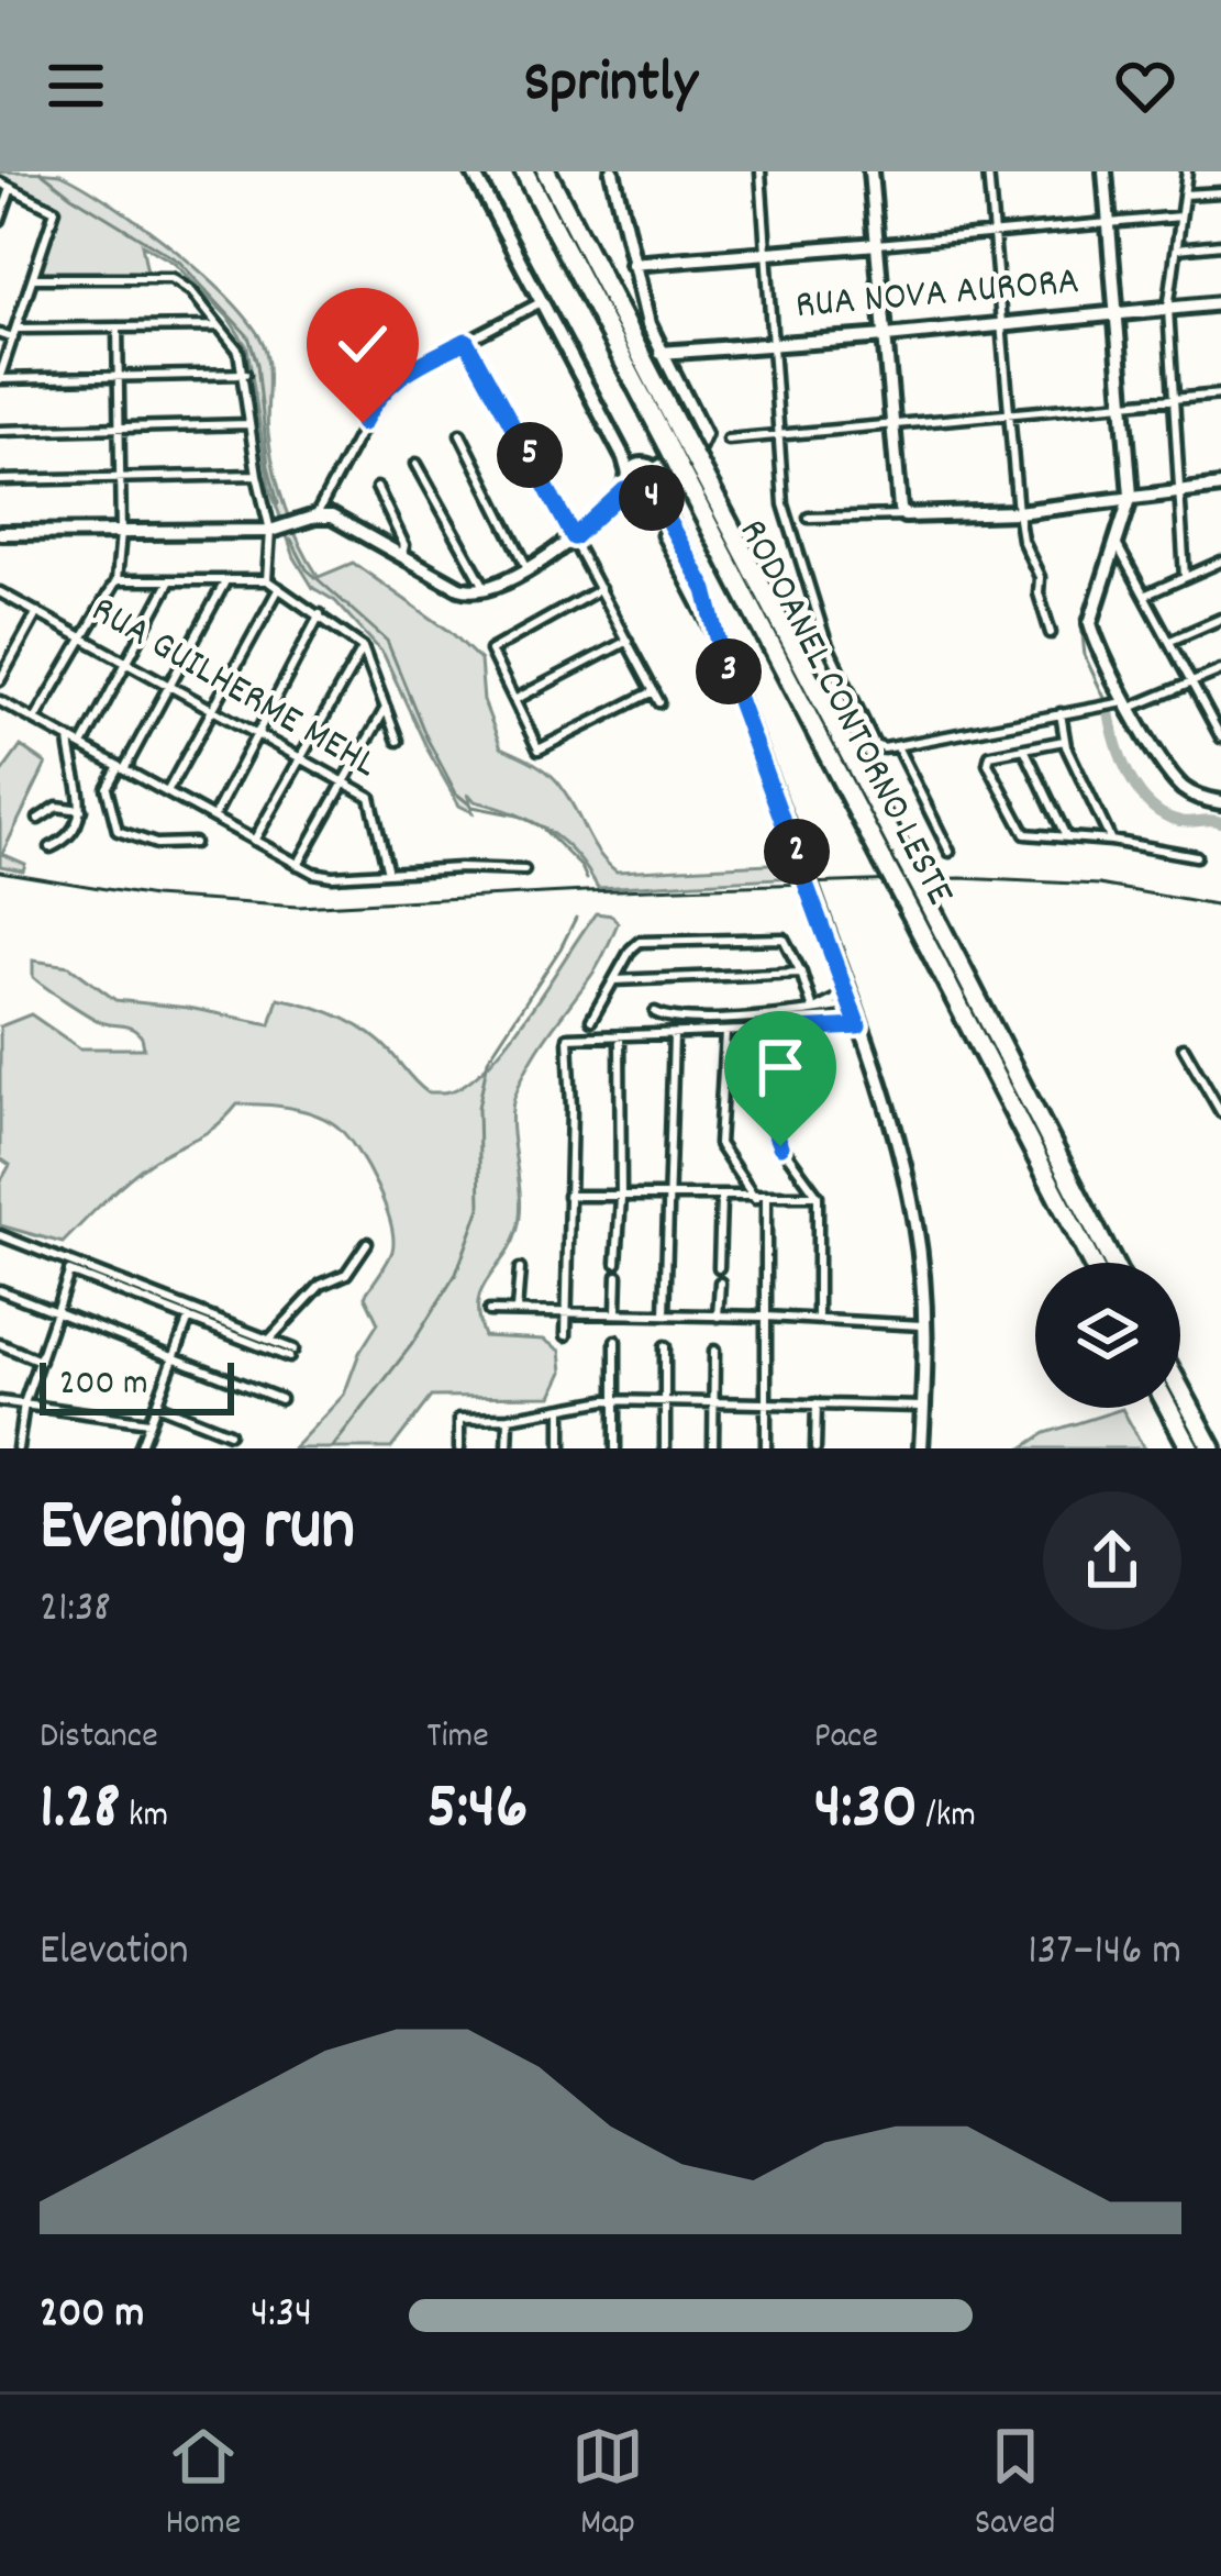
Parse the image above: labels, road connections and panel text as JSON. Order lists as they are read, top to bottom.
{
  "streets": {
    "highway": ["RODOANEL CONTORNO LESTE"],
    "street": ["RUA NOVA AURORA", "RUA GUILHERME MEHL"]
  },
  "scale_bar": "200 m",
  "page": {
    "header": "Sprintly",
    "pins": [
      "5",
      "4",
      "3",
      "2"
    ],
    "scale": "200 m",
    "heading": ["Evening run", "21:38"],
    "stats": [
      ["Distance", "1.28 km"],
      ["Time", "5:46"],
      ["Pace", "4:30 /km"]
    ],
    "chart": ["Elevation", "137–146 m"],
    "list": [
      {
        "name": "200 m",
        "note": "4:34"
      }
    ],
    "tabs": ["Home", "Map", "Saved"]
  }
}
